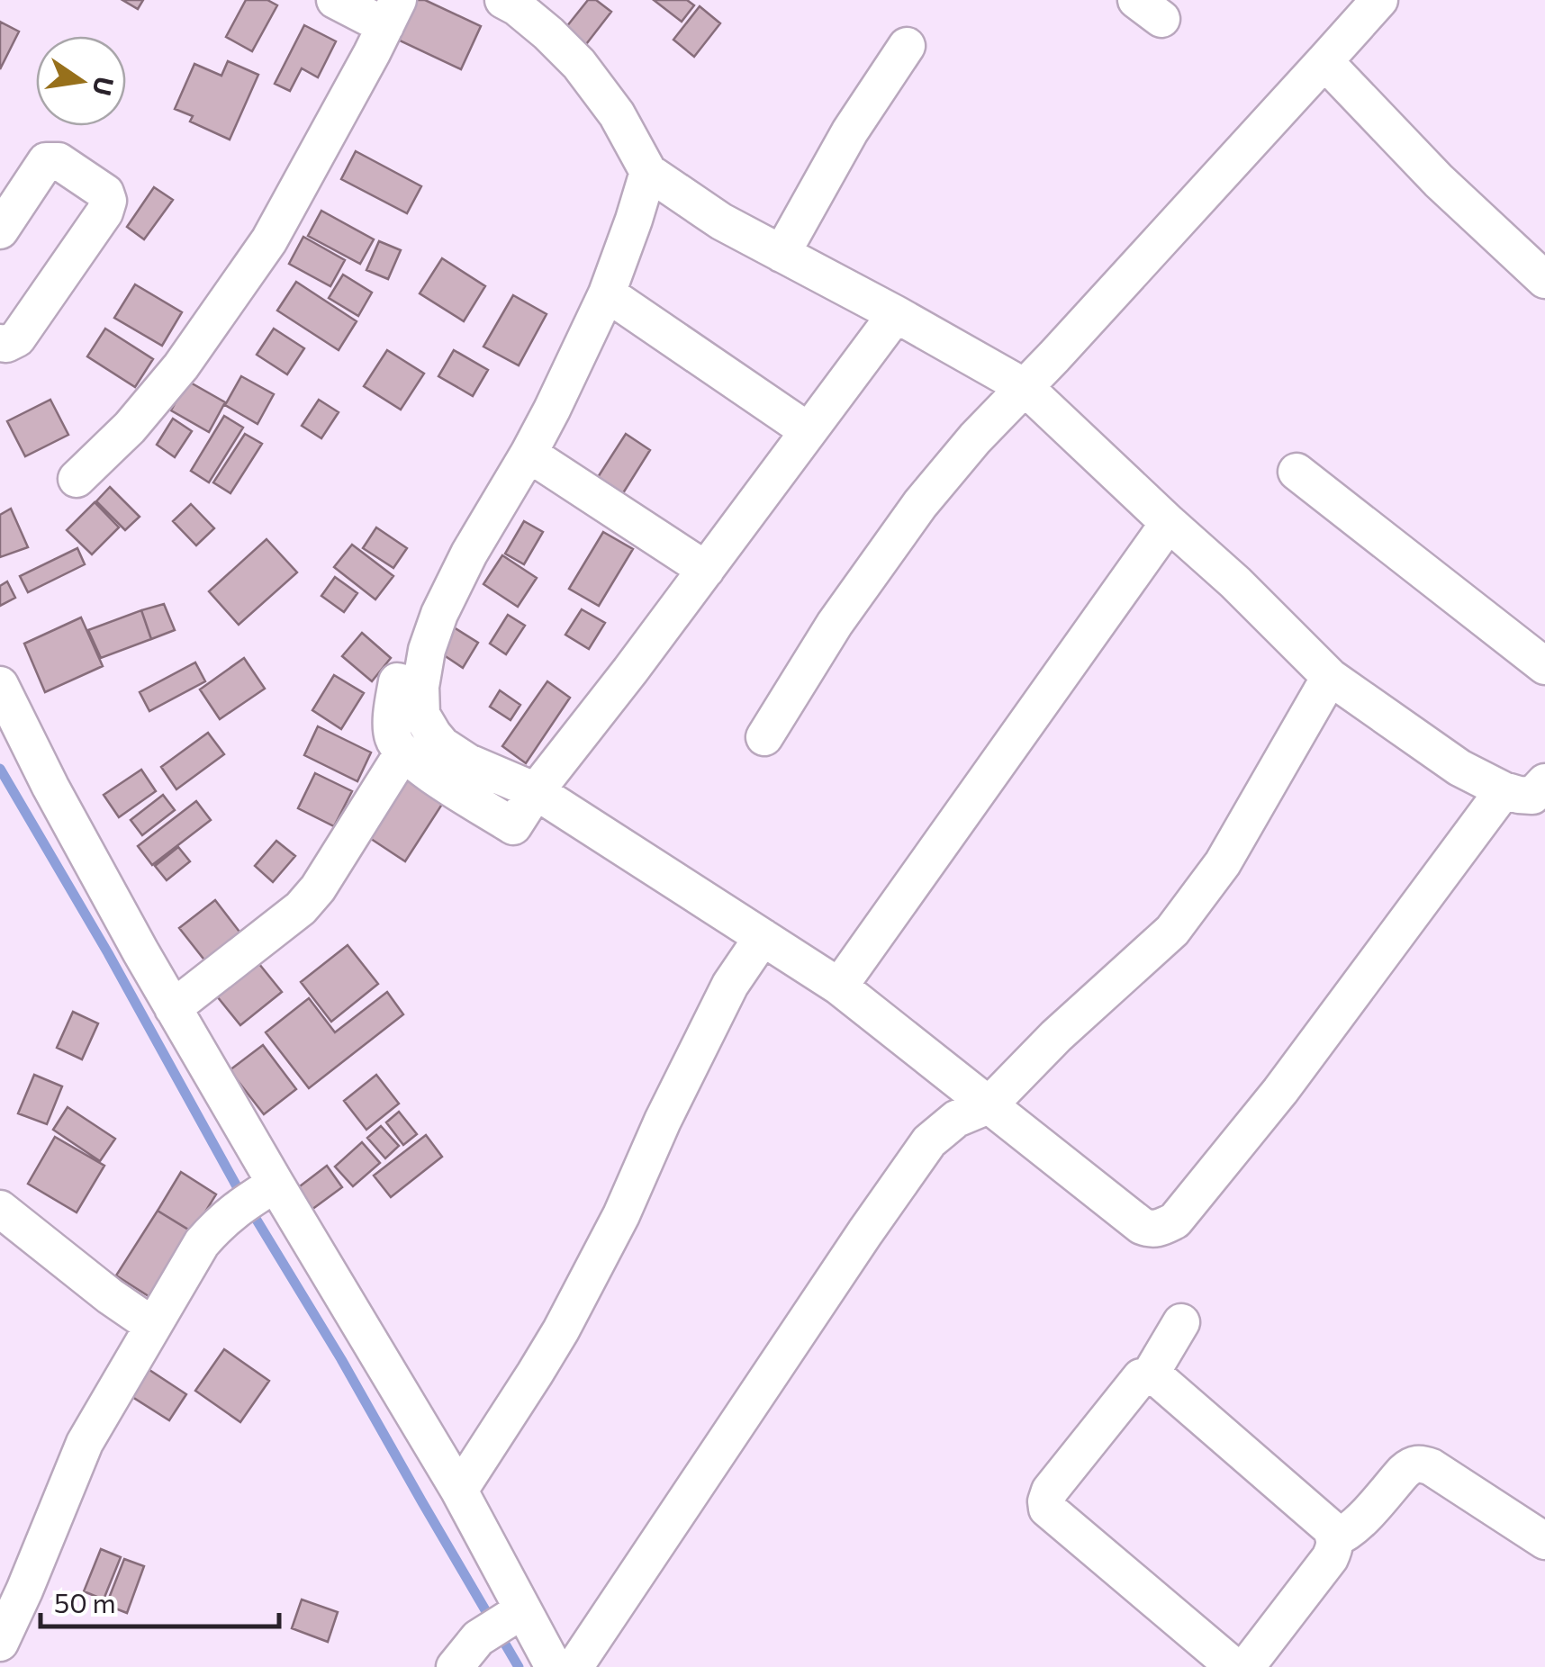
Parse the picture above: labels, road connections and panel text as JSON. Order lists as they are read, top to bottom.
{
  "scale_bar": "50 m",
  "north": "right"
}
